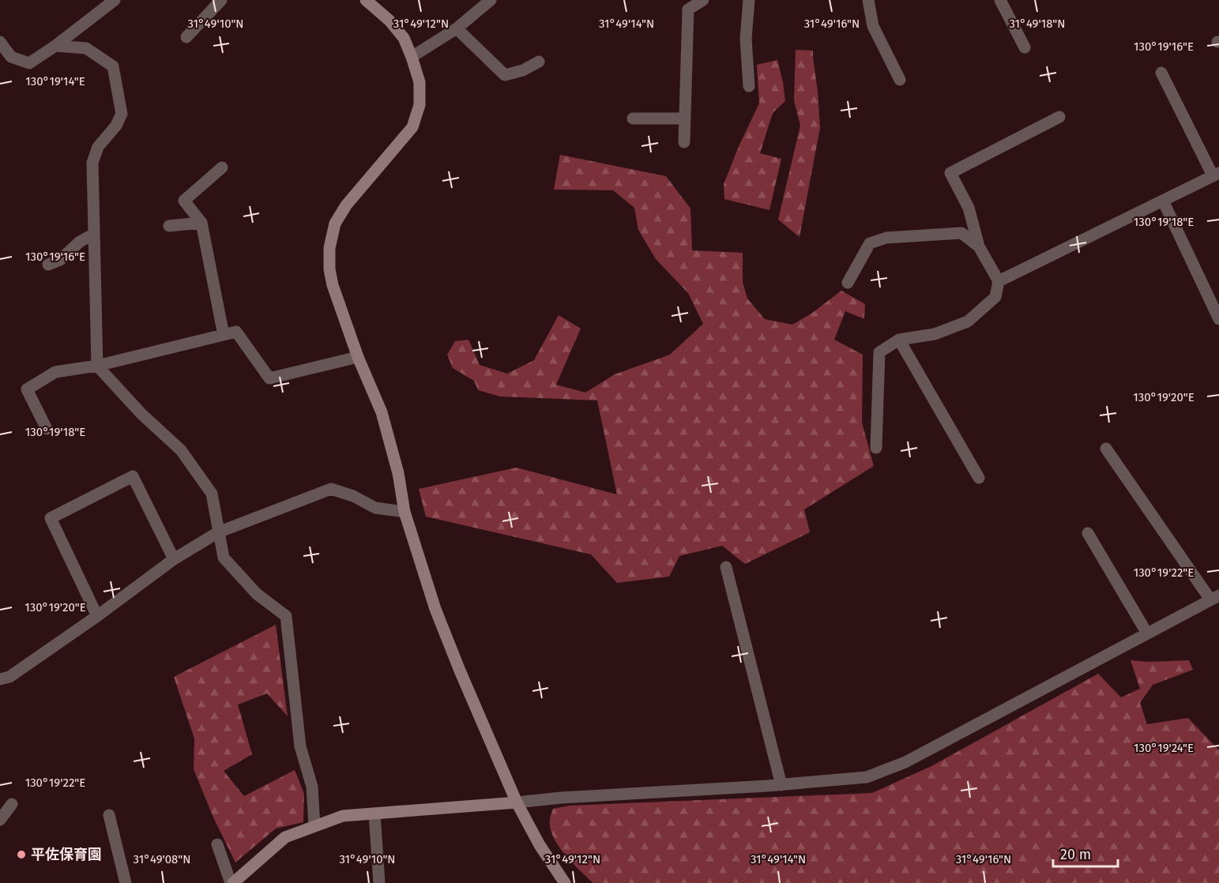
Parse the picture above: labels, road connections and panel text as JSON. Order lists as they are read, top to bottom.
{
  "places": ["平佐保育園"],
  "scale_bar": "20 m",
  "coordinates": [
    "31°49'10\"N",
    "31°49'12\"N",
    "31°49'14\"N",
    "31°49'16\"N",
    "31°49'18\"N",
    "130°19'16\"E",
    "130°19'14\"E",
    "130°19'18\"E",
    "130°19'20\"E",
    "130°19'22\"E",
    "130°19'24\"E",
    "31°49'08\"N"
  ]
}
